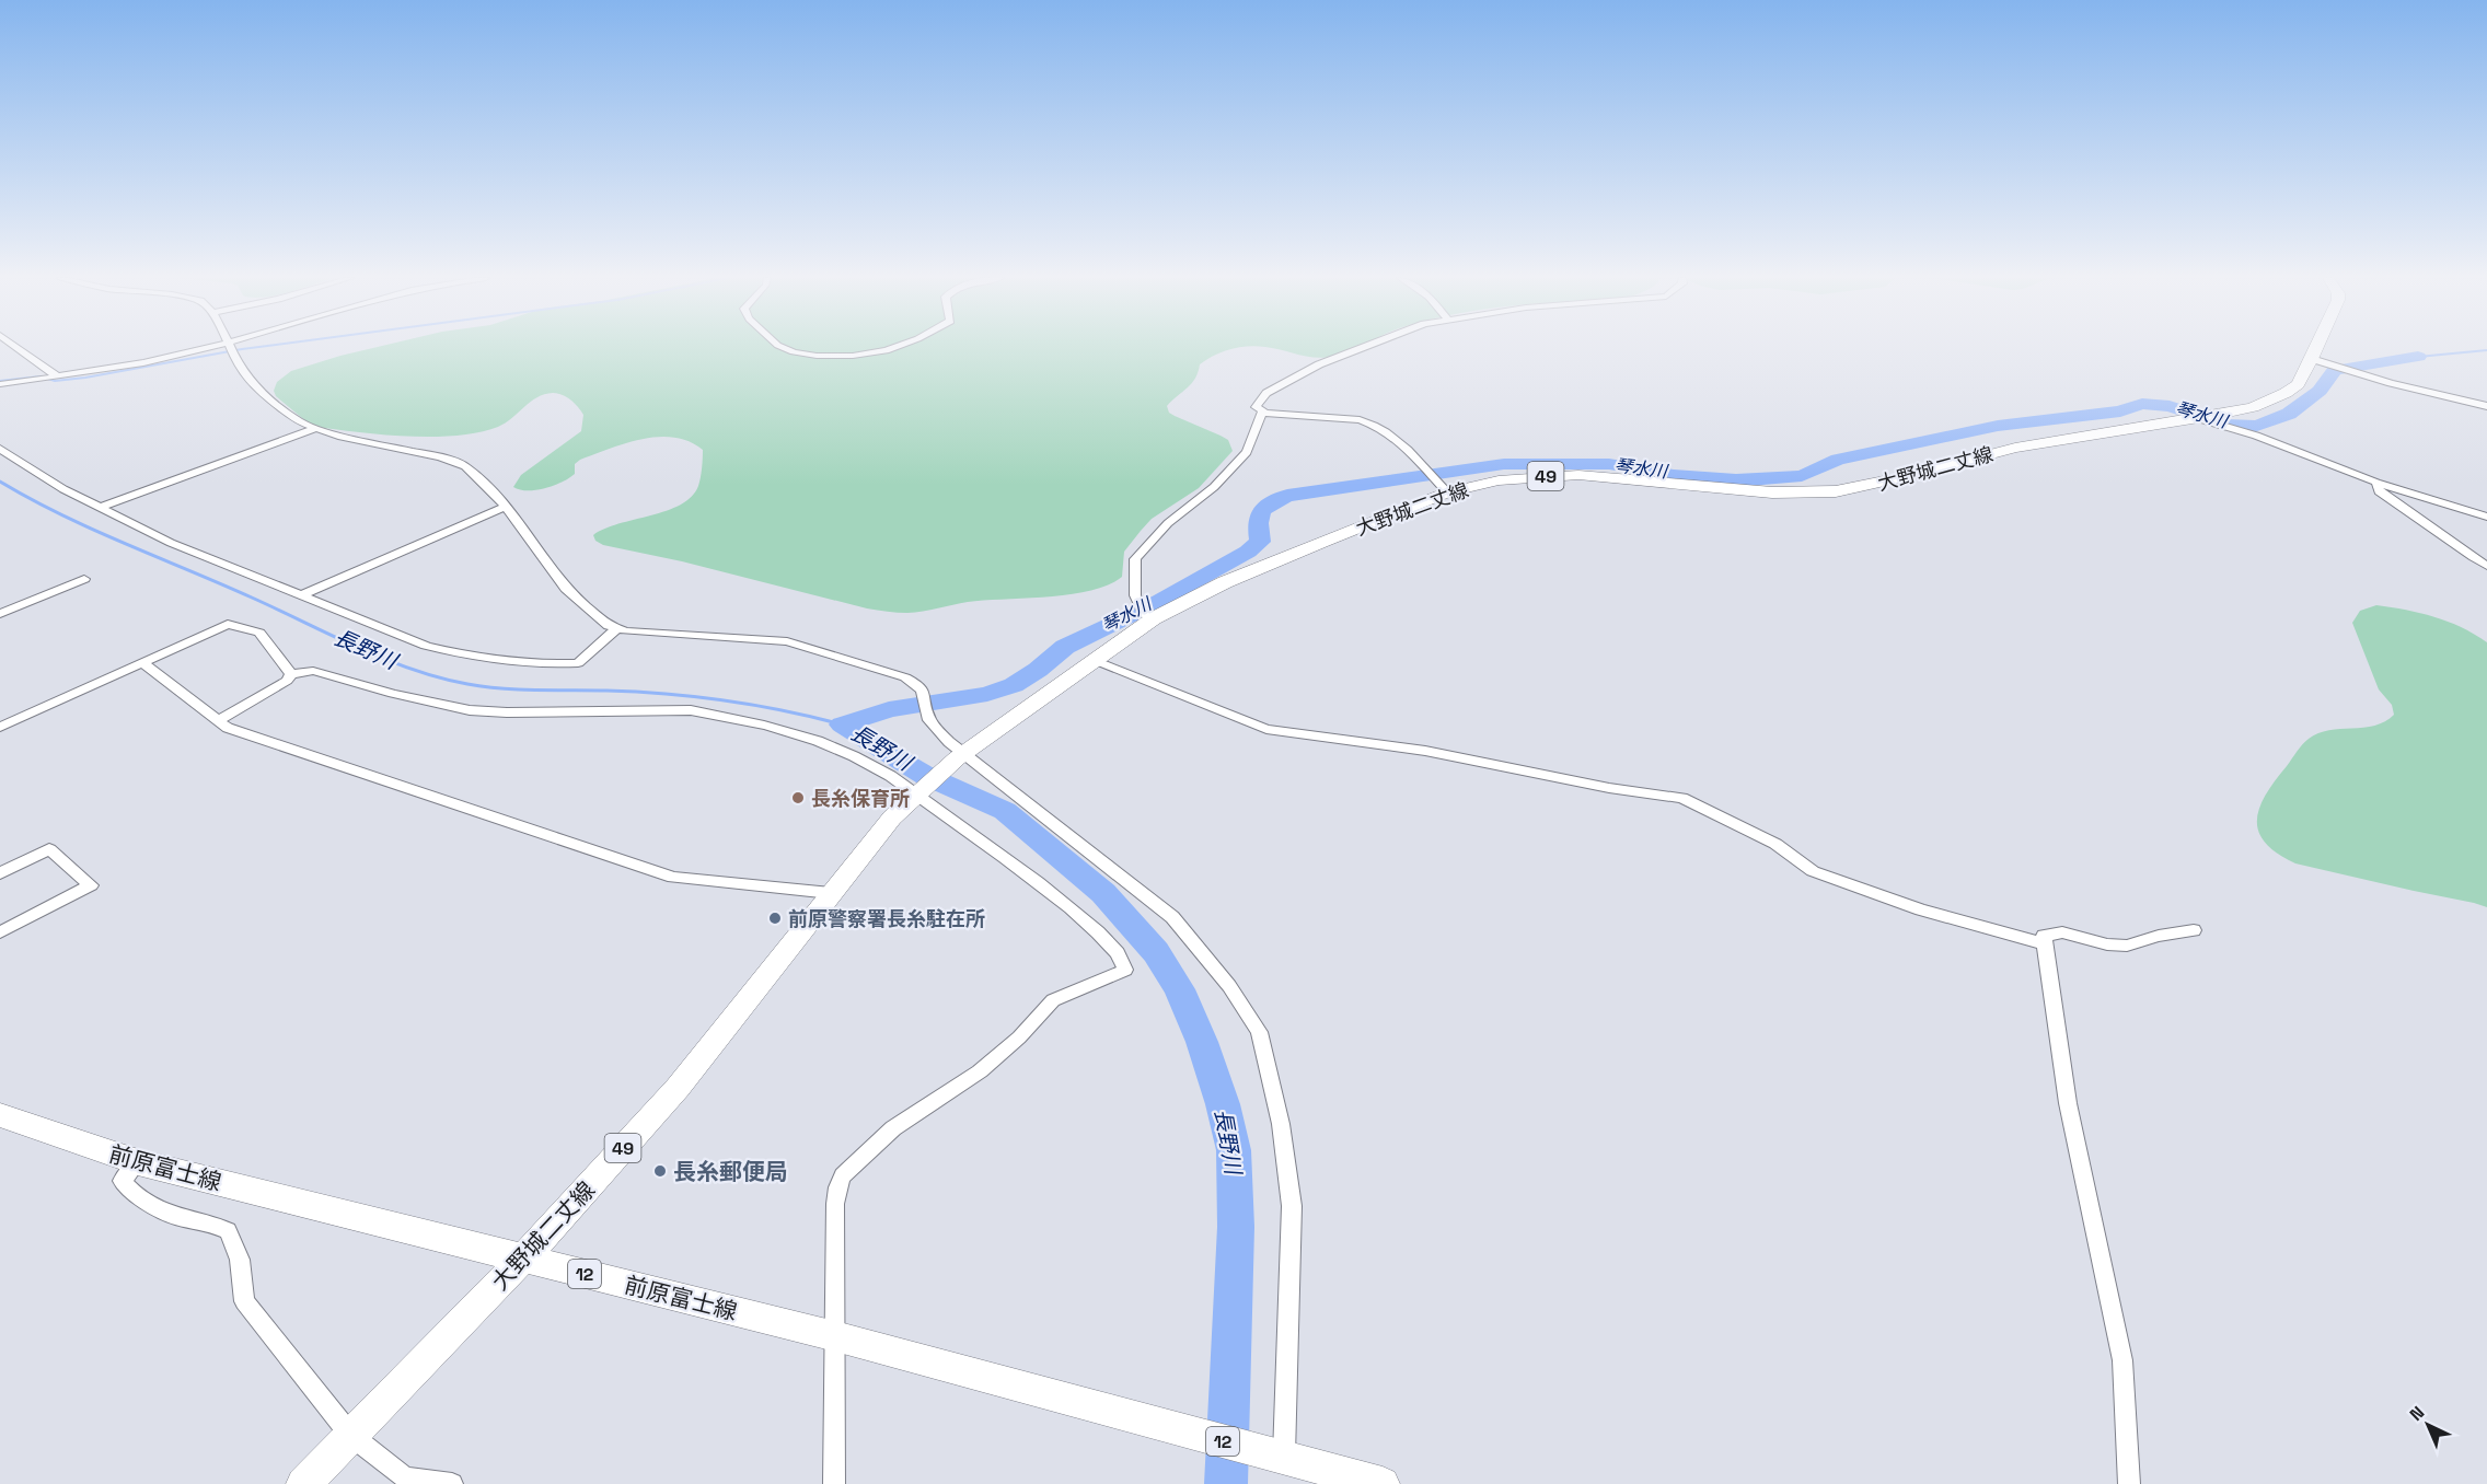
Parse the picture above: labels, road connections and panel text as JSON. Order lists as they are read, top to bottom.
{
  "streets": {
    "main road": [
      "大野城二丈線",
      "49",
      "前原富士線",
      "12"
    ]
  },
  "crossings": [
    ["大野城二丈線", "49"],
    ["大野城二丈線", "前原富士線"],
    ["前原富士線", "12"]
  ],
  "water": ["琴水川", "長野川"],
  "places": ["長糸保育所", "前原警察署長糸駐在所", "長糸郵便局"],
  "north": "top left"
}
